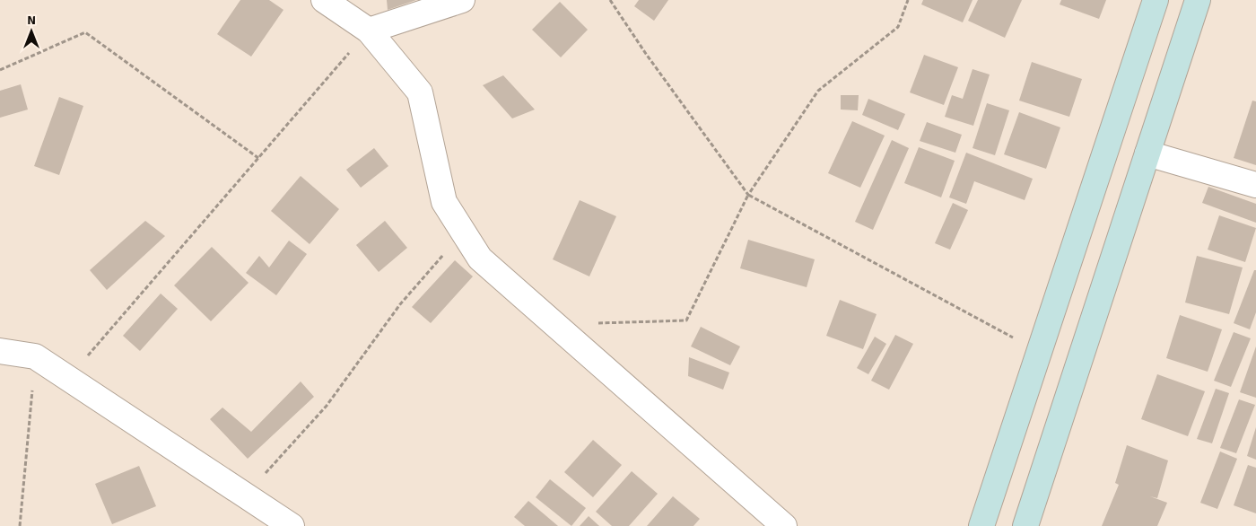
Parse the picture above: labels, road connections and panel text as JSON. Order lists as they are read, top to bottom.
{
  "north": "top"
}
